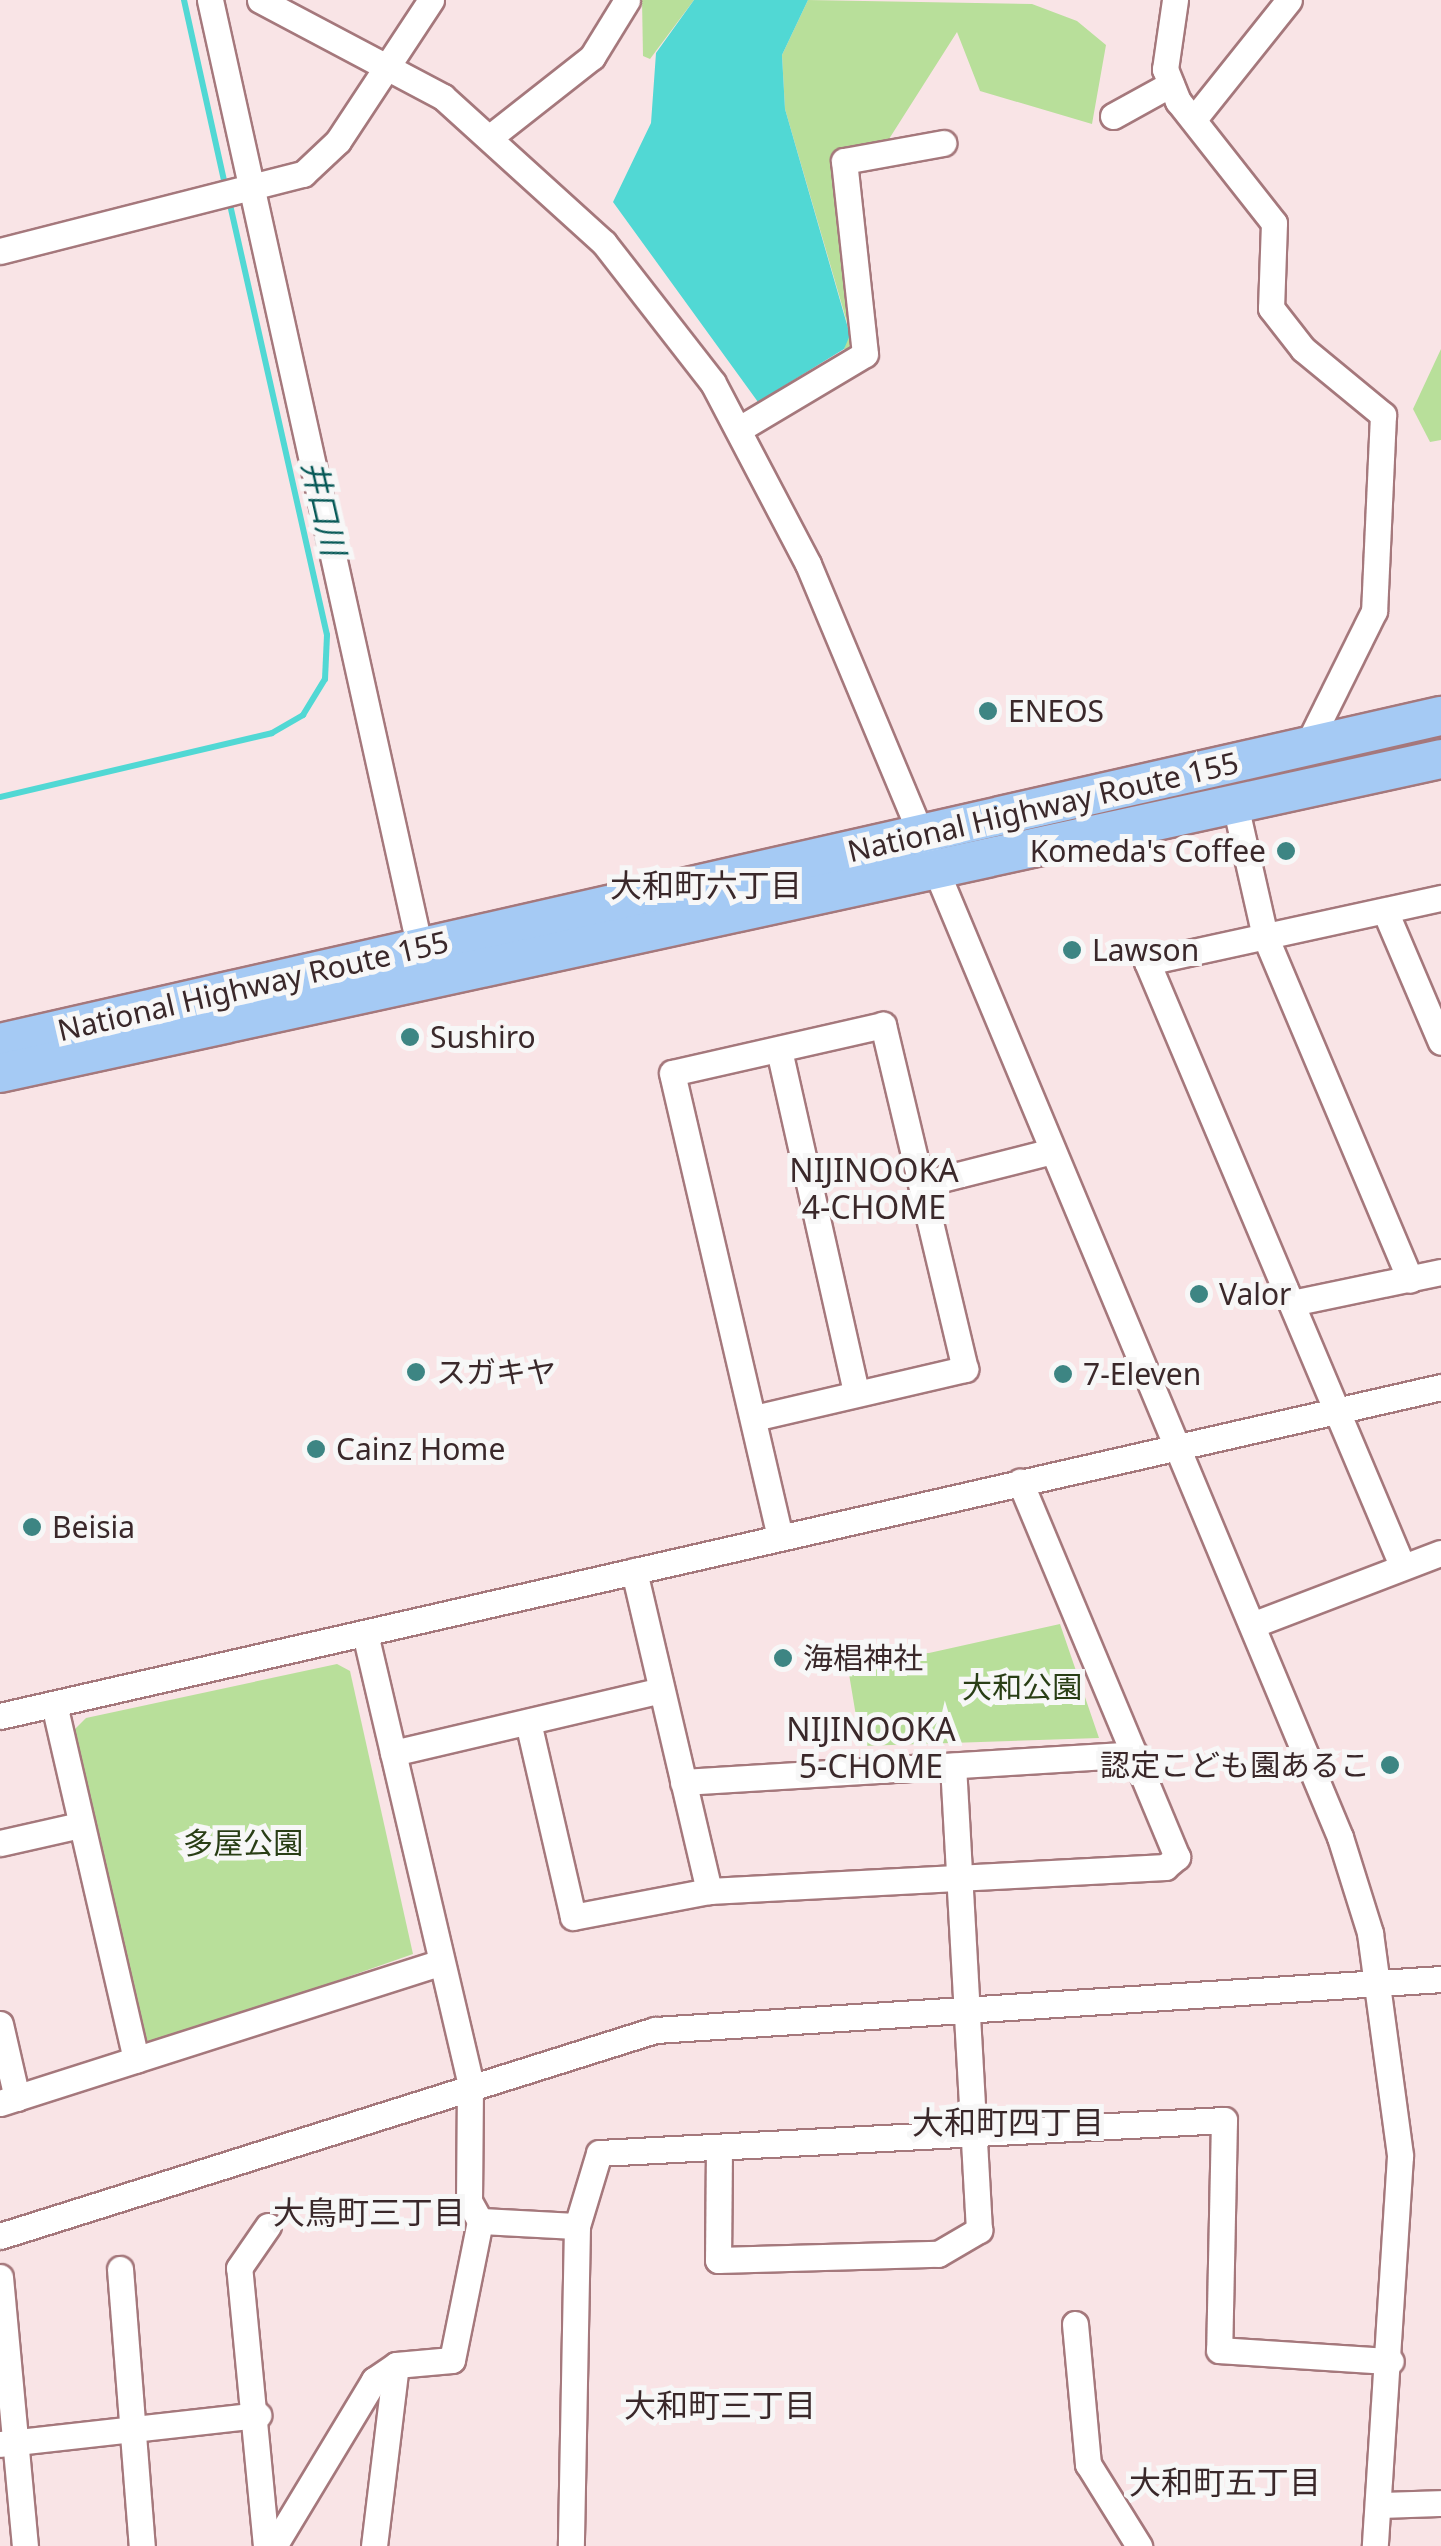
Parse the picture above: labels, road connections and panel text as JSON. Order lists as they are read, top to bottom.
{
  "streets": {
    "highway": ["National Highway Route 155"]
  },
  "districts": [
    "大和町六丁目",
    "NIJINOOKA 4-CHOME",
    "NIJINOOKA 5-CHOME",
    "大和町四丁目",
    "大鳥町三丁目",
    "大和町三丁目",
    "大和町五丁目"
  ],
  "water": ["井口川"],
  "parks": ["大和公園", "多屋公園"],
  "places": [
    "ENEOS",
    "Komeda's Coffee",
    "Lawson",
    "Sushiro",
    "Valor",
    "スガキヤ",
    "7-Eleven",
    "Cainz Home",
    "Beisia",
    "海椙神社",
    "認定こども園あるこ"
  ]
}
